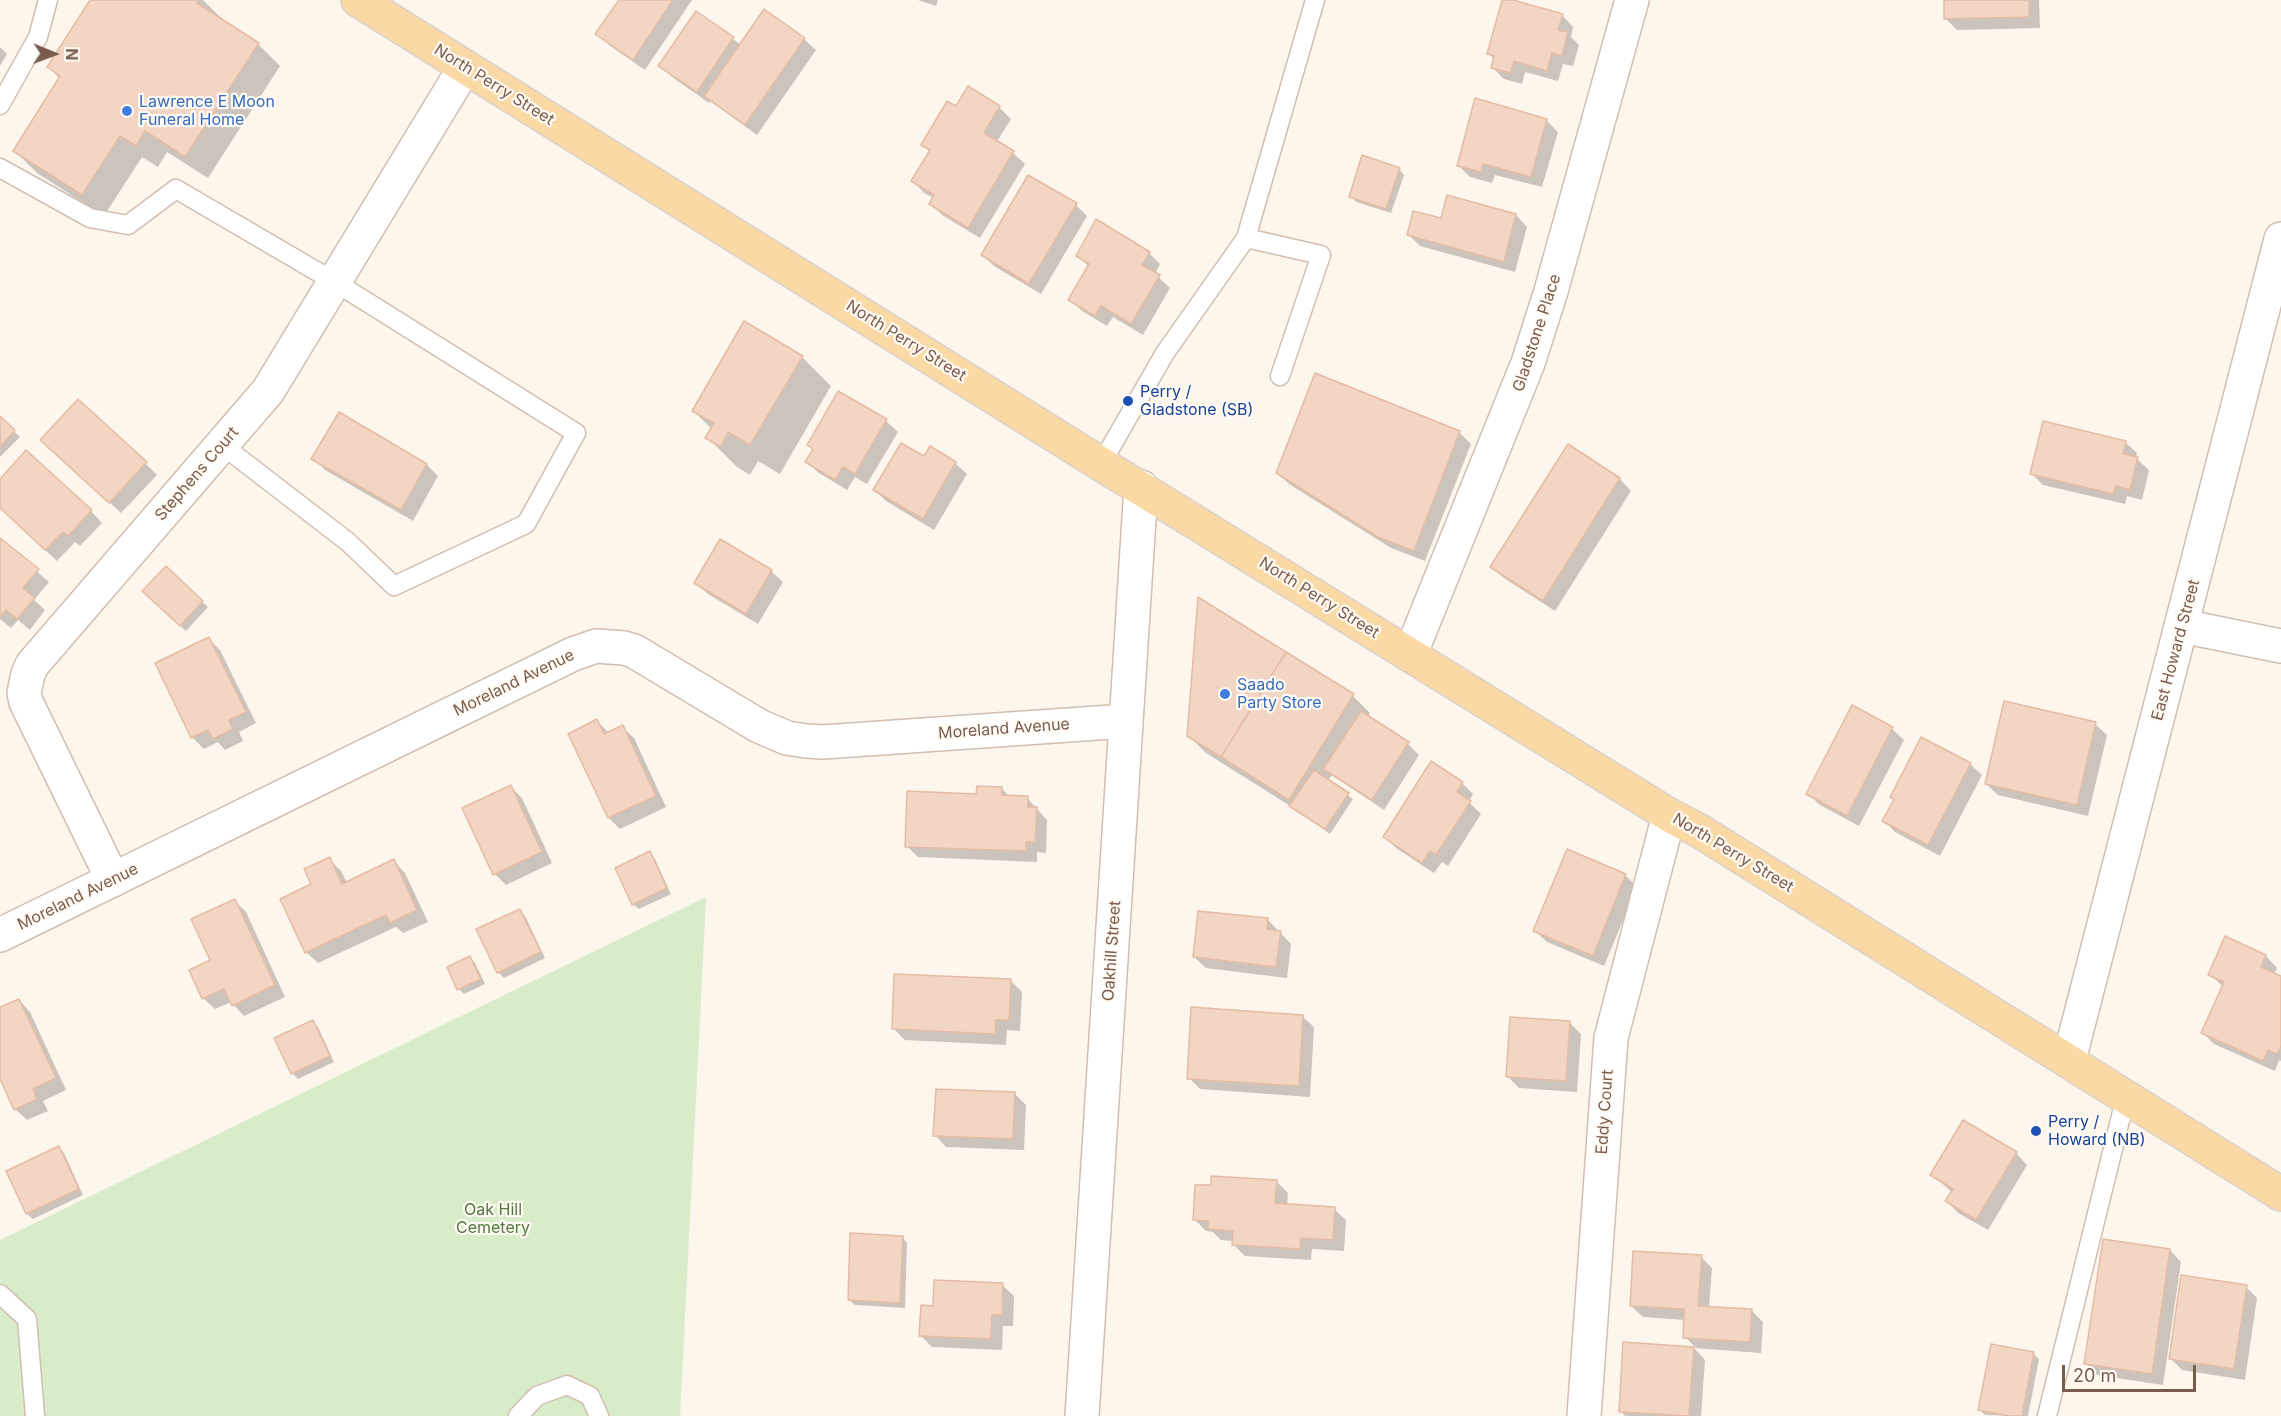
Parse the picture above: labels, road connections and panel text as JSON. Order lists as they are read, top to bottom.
{
  "streets": {
    "main road": ["North Perry Street"],
    "street": [
      "Gladstone Place",
      "Stephens Court",
      "East Howard Street",
      "Moreland Avenue",
      "Oakhill Street",
      "Eddy Court"
    ]
  },
  "crossings": [
    ["North Perry Street", "Gladstone Place"],
    ["North Perry Street", "Stephens Court"],
    ["North Perry Street", "East Howard Street"],
    ["North Perry Street", "Oakhill Street"],
    ["North Perry Street", "Eddy Court"],
    ["Stephens Court", "Moreland Avenue"],
    ["Moreland Avenue", "Oakhill Street"]
  ],
  "parks": ["Oak Hill Cemetery"],
  "places": [
    "Lawrence E Moon Funeral Home",
    "Perry / Gladstone (SB)",
    "Saado Party Store",
    "Perry / Howard (NB)"
  ],
  "scale_bar": "20 m",
  "north": "right"
}
